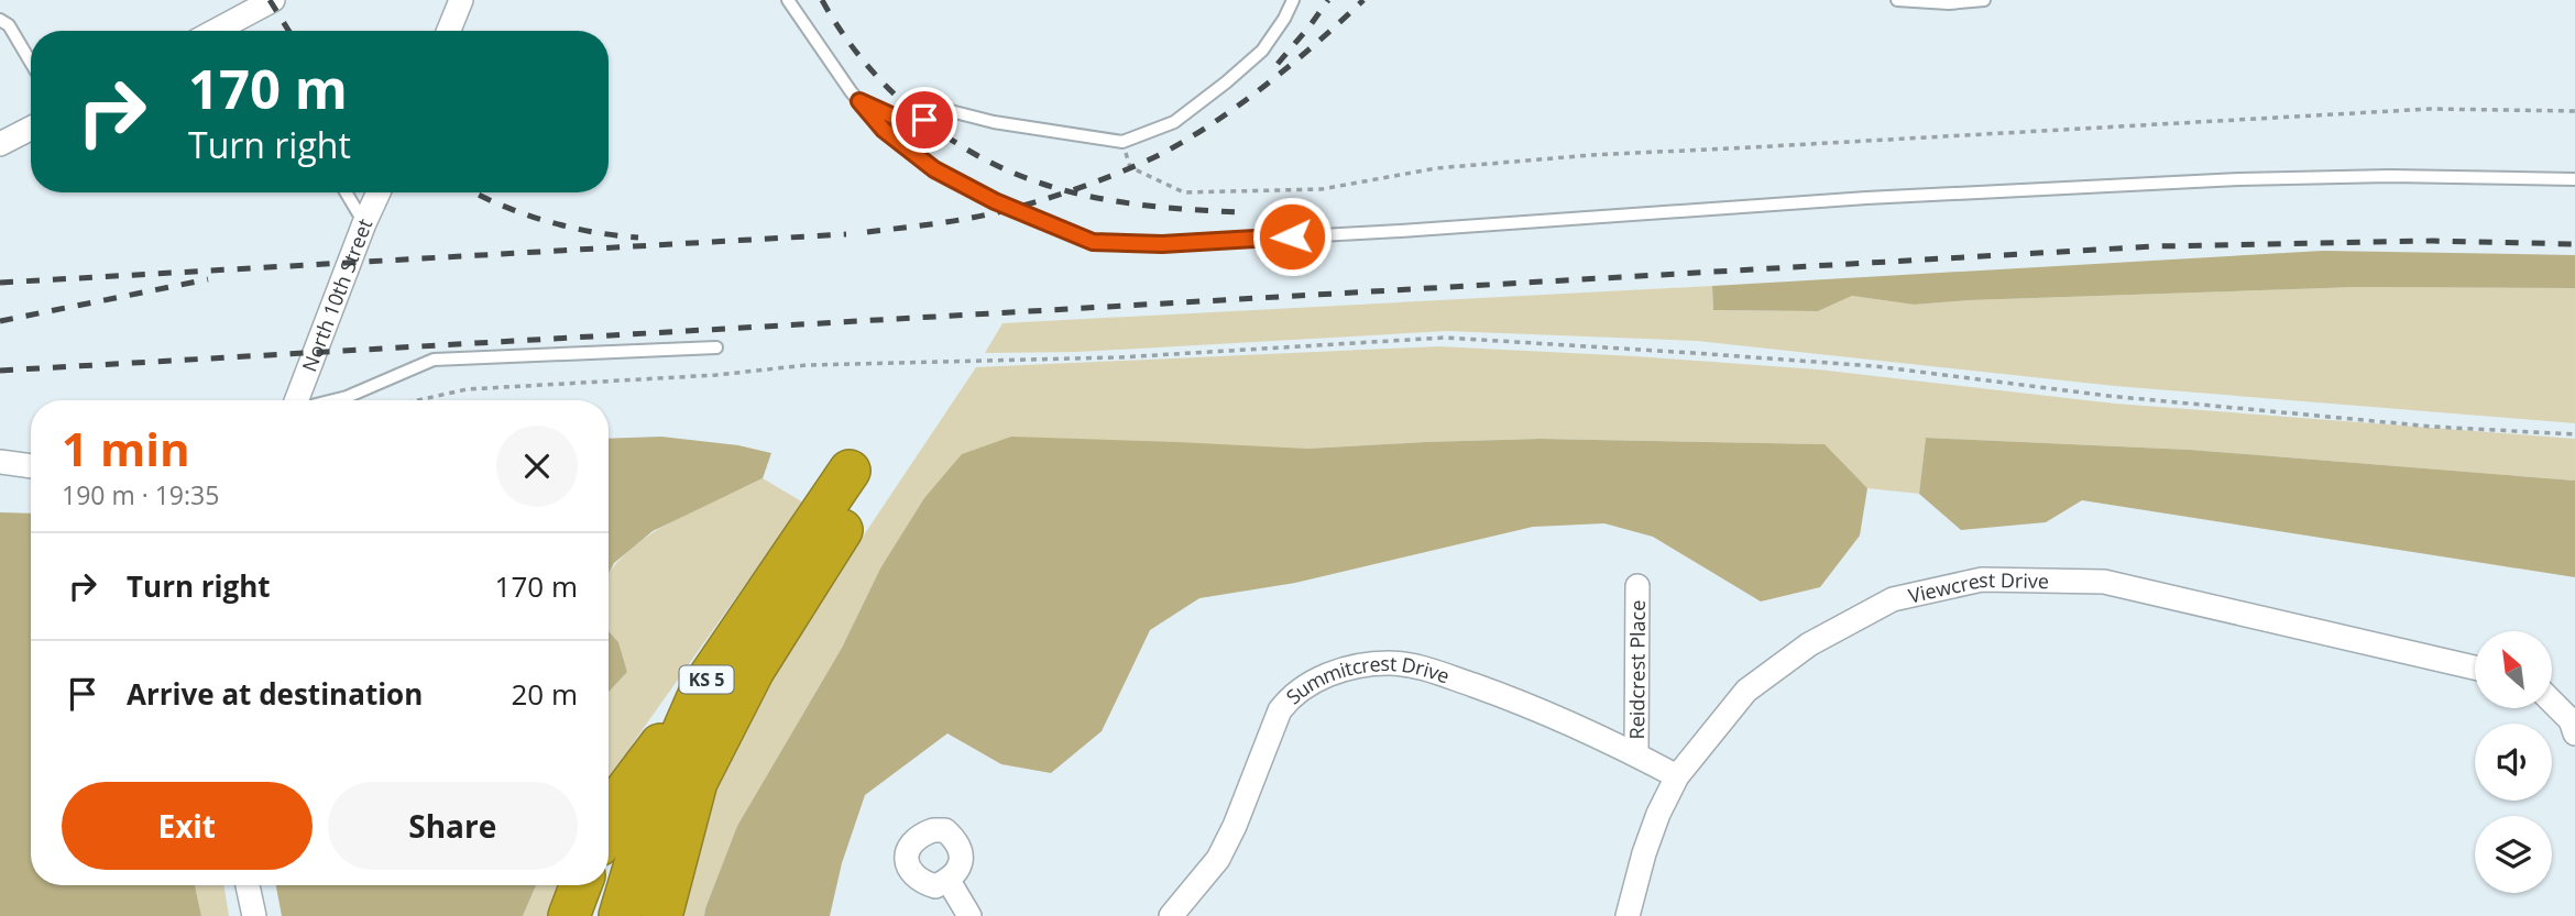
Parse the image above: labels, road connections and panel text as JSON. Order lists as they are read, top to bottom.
{
  "streets": {
    "highway": ["KS 5"],
    "street": [
      "North 10th Street",
      "Viewcrest Drive",
      "Reidcrest Place",
      "Summitcrest Drive"
    ]
  },
  "crossings": [
    ["Viewcrest Drive", "Summitcrest Drive"],
    ["Reidcrest Place", "Summitcrest Drive"]
  ],
  "north": "top left",
  "page": {
    "turn": ["170 m", "Turn right"],
    "heading": ["1 min", "190 m · 19:35"],
    "list": [
      {
        "name": "Turn right",
        "value": "170 m"
      },
      {
        "name": "Arrive at destination",
        "value": "20 m"
      }
    ],
    "buttons": ["Exit", "Share"]
  }
}
